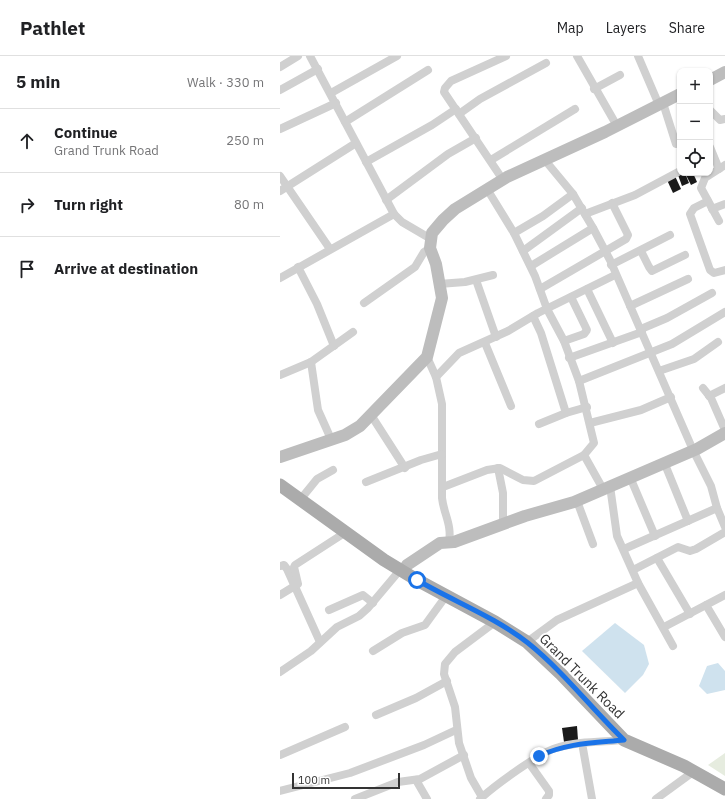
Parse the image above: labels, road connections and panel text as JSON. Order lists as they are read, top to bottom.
{
  "streets": {
    "main road": ["Grand Trunk Road"]
  },
  "scale_bar": "100 m",
  "page": {
    "header": "Pathlet",
    "nav": ["Map", "Layers", "Share"],
    "heading": ["5 min", "Walk · 330 m"],
    "map_buttons": ["+", "−"],
    "list": [
      ["Continue", "Grand Trunk Road", "250 m"],
      ["Turn right", "80 m"],
      "Arrive at destination"
    ],
    "scale": "100 m"
  }
}
